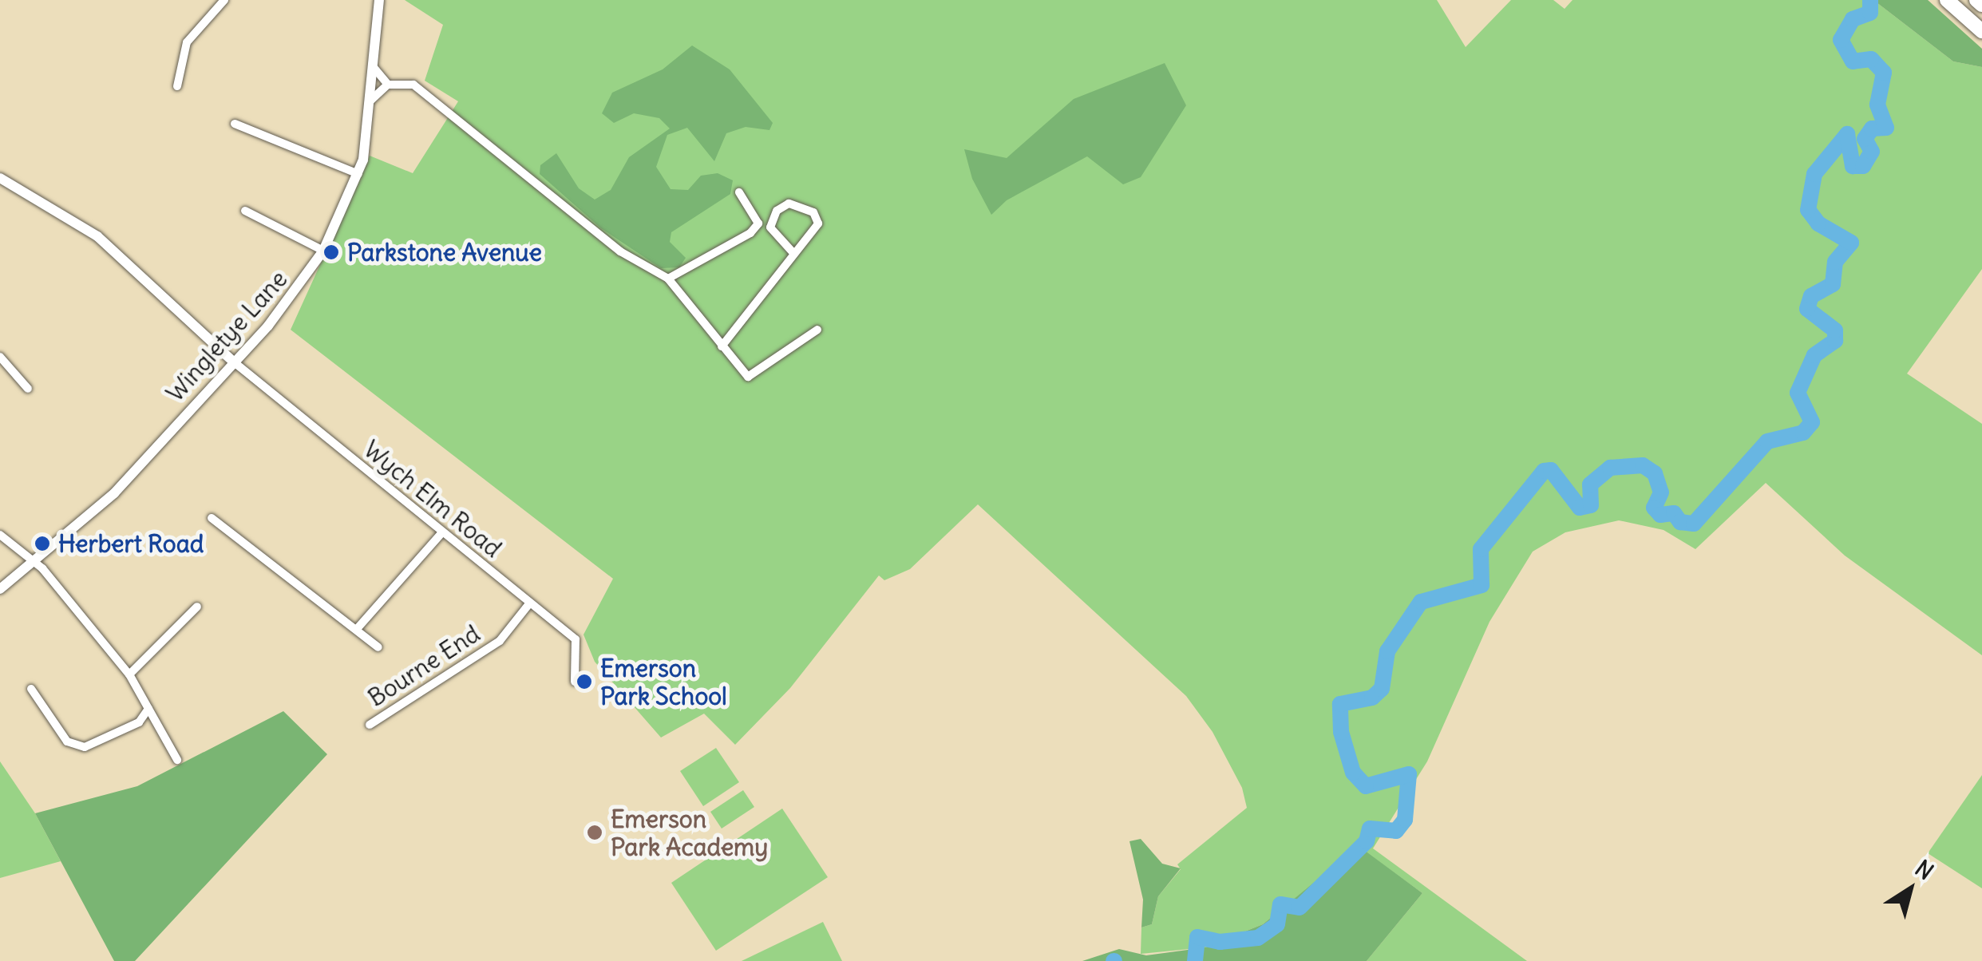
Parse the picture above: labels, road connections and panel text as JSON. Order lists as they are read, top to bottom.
{
  "streets": {
    "street": ["Wingletye Lane", "Wych Elm Road", "Bourne End"]
  },
  "crossings": [
    ["Wingletye Lane", "Wych Elm Road"],
    ["Wych Elm Road", "Bourne End"]
  ],
  "places": [
    "Parkstone Avenue",
    "Herbert Road",
    "Emerson Park School",
    "Emerson Park Academy"
  ],
  "north": "top right"
}
